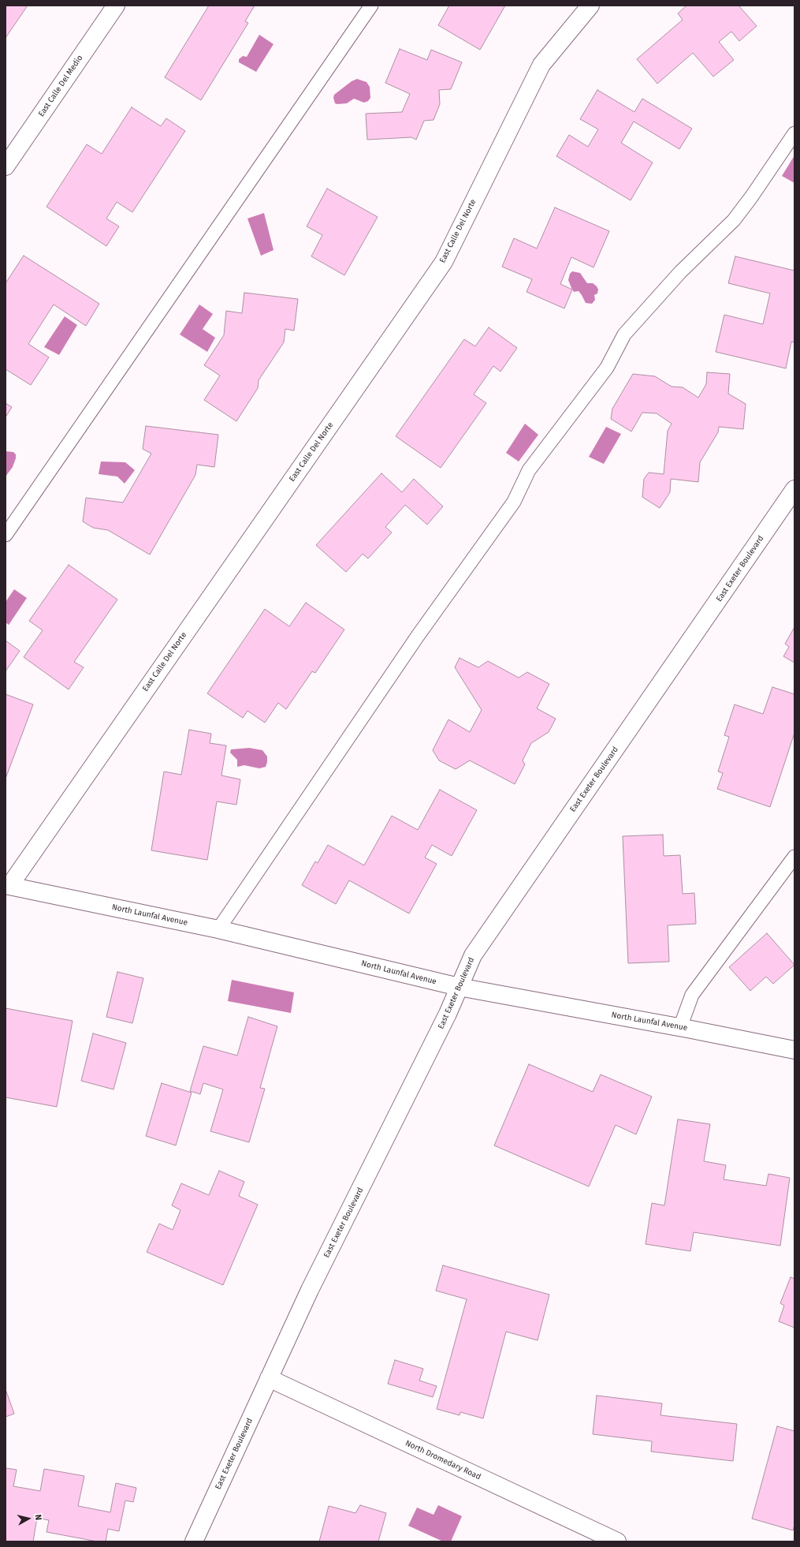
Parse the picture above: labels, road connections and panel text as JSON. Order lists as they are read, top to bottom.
{
  "streets": {
    "street": [
      "East Calle Del Medio",
      "East Calle Del Norte",
      "East Exeter Boulevard",
      "North Launfal Avenue",
      "North Dromedary Road"
    ]
  },
  "crossings": [
    ["East Calle Del Norte", "North Launfal Avenue"],
    ["East Exeter Boulevard", "North Launfal Avenue"],
    ["East Exeter Boulevard", "North Dromedary Road"]
  ],
  "north": "right"
}
